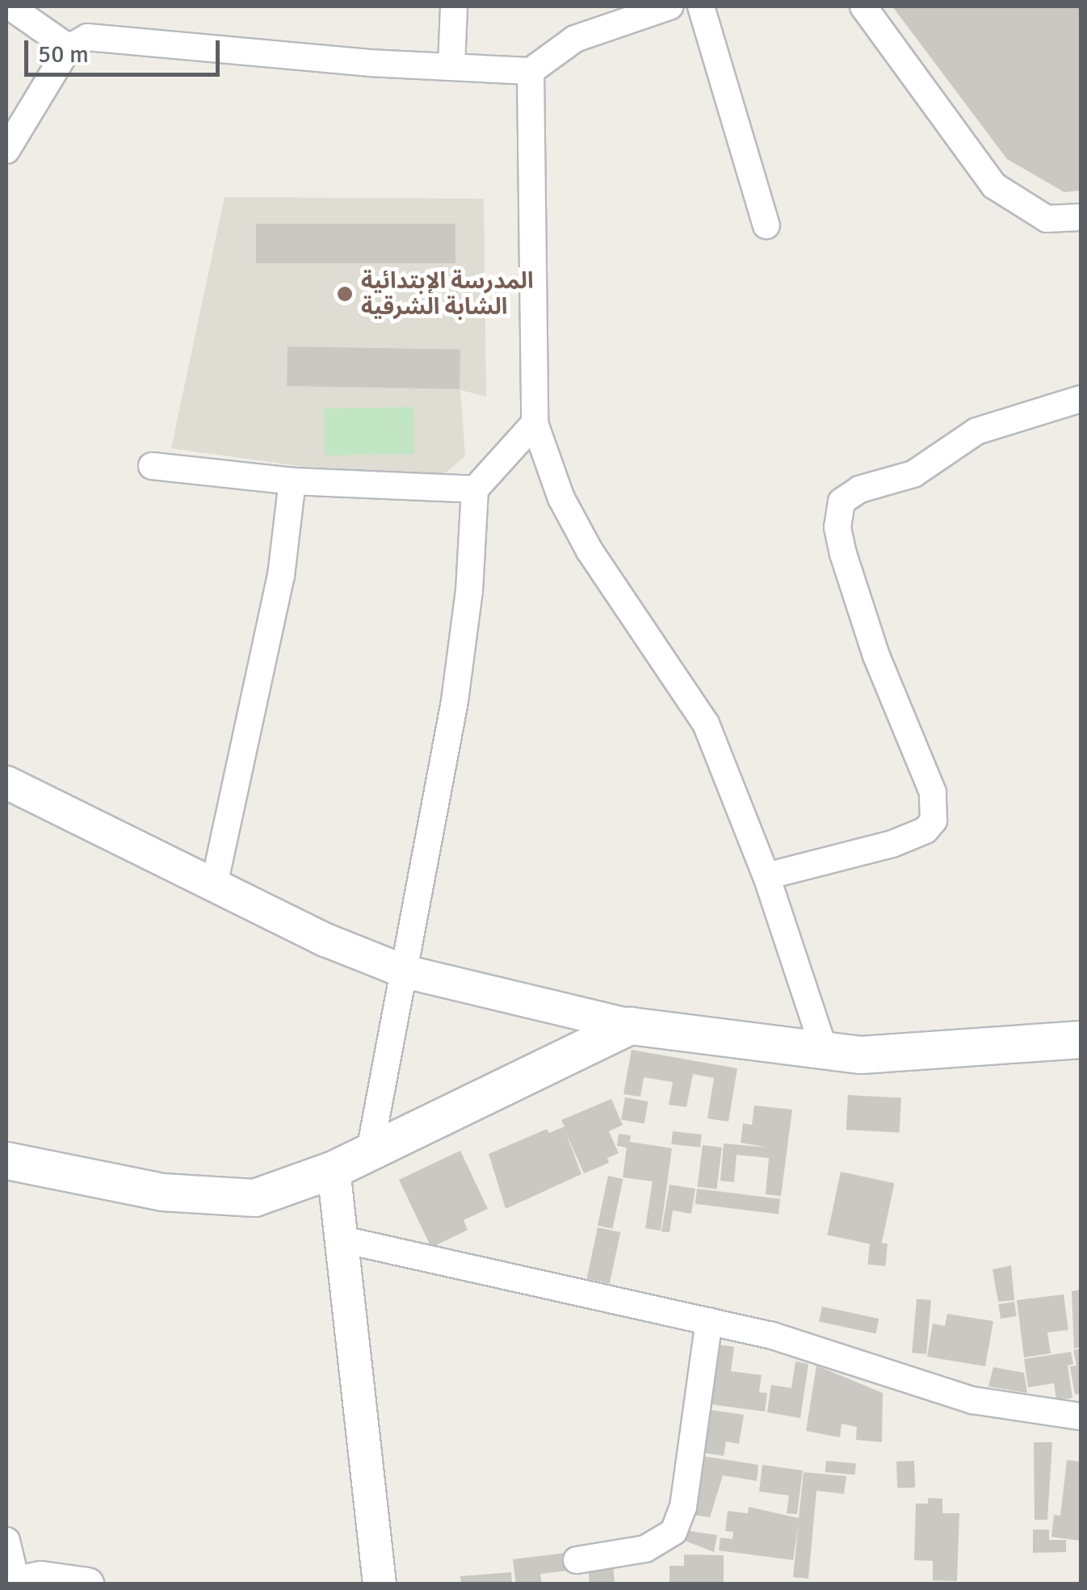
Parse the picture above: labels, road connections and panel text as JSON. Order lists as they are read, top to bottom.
{
  "places": ["المدرسة الإبتدائية الشابة الشرقية"],
  "scale_bar": "50 m"
}
